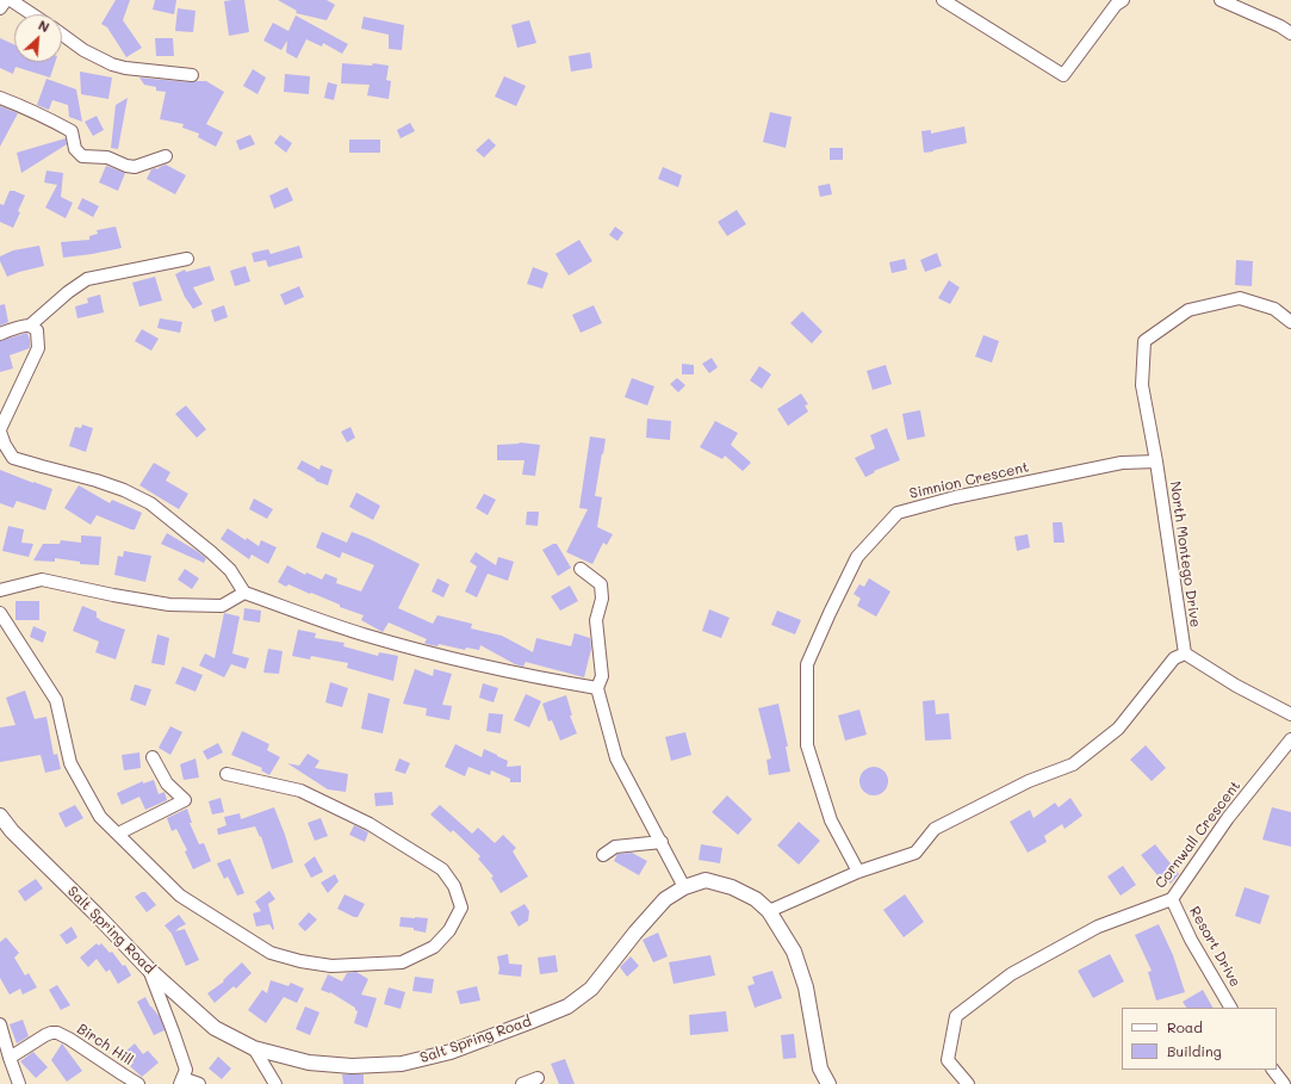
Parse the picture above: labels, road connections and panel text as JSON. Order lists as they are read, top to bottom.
{
  "streets": {
    "street": [
      "Simnion Crescent",
      "North Montego Drive",
      "Cornwall Crescent",
      "Salt Spring Road",
      "Resort Drive",
      "Birch Hill"
    ]
  },
  "crossings": [
    ["Simnion Crescent", "North Montego Drive"],
    ["Cornwall Crescent", "Resort Drive"]
  ],
  "legend": ["Road", "Building"],
  "north": "top right"
}
